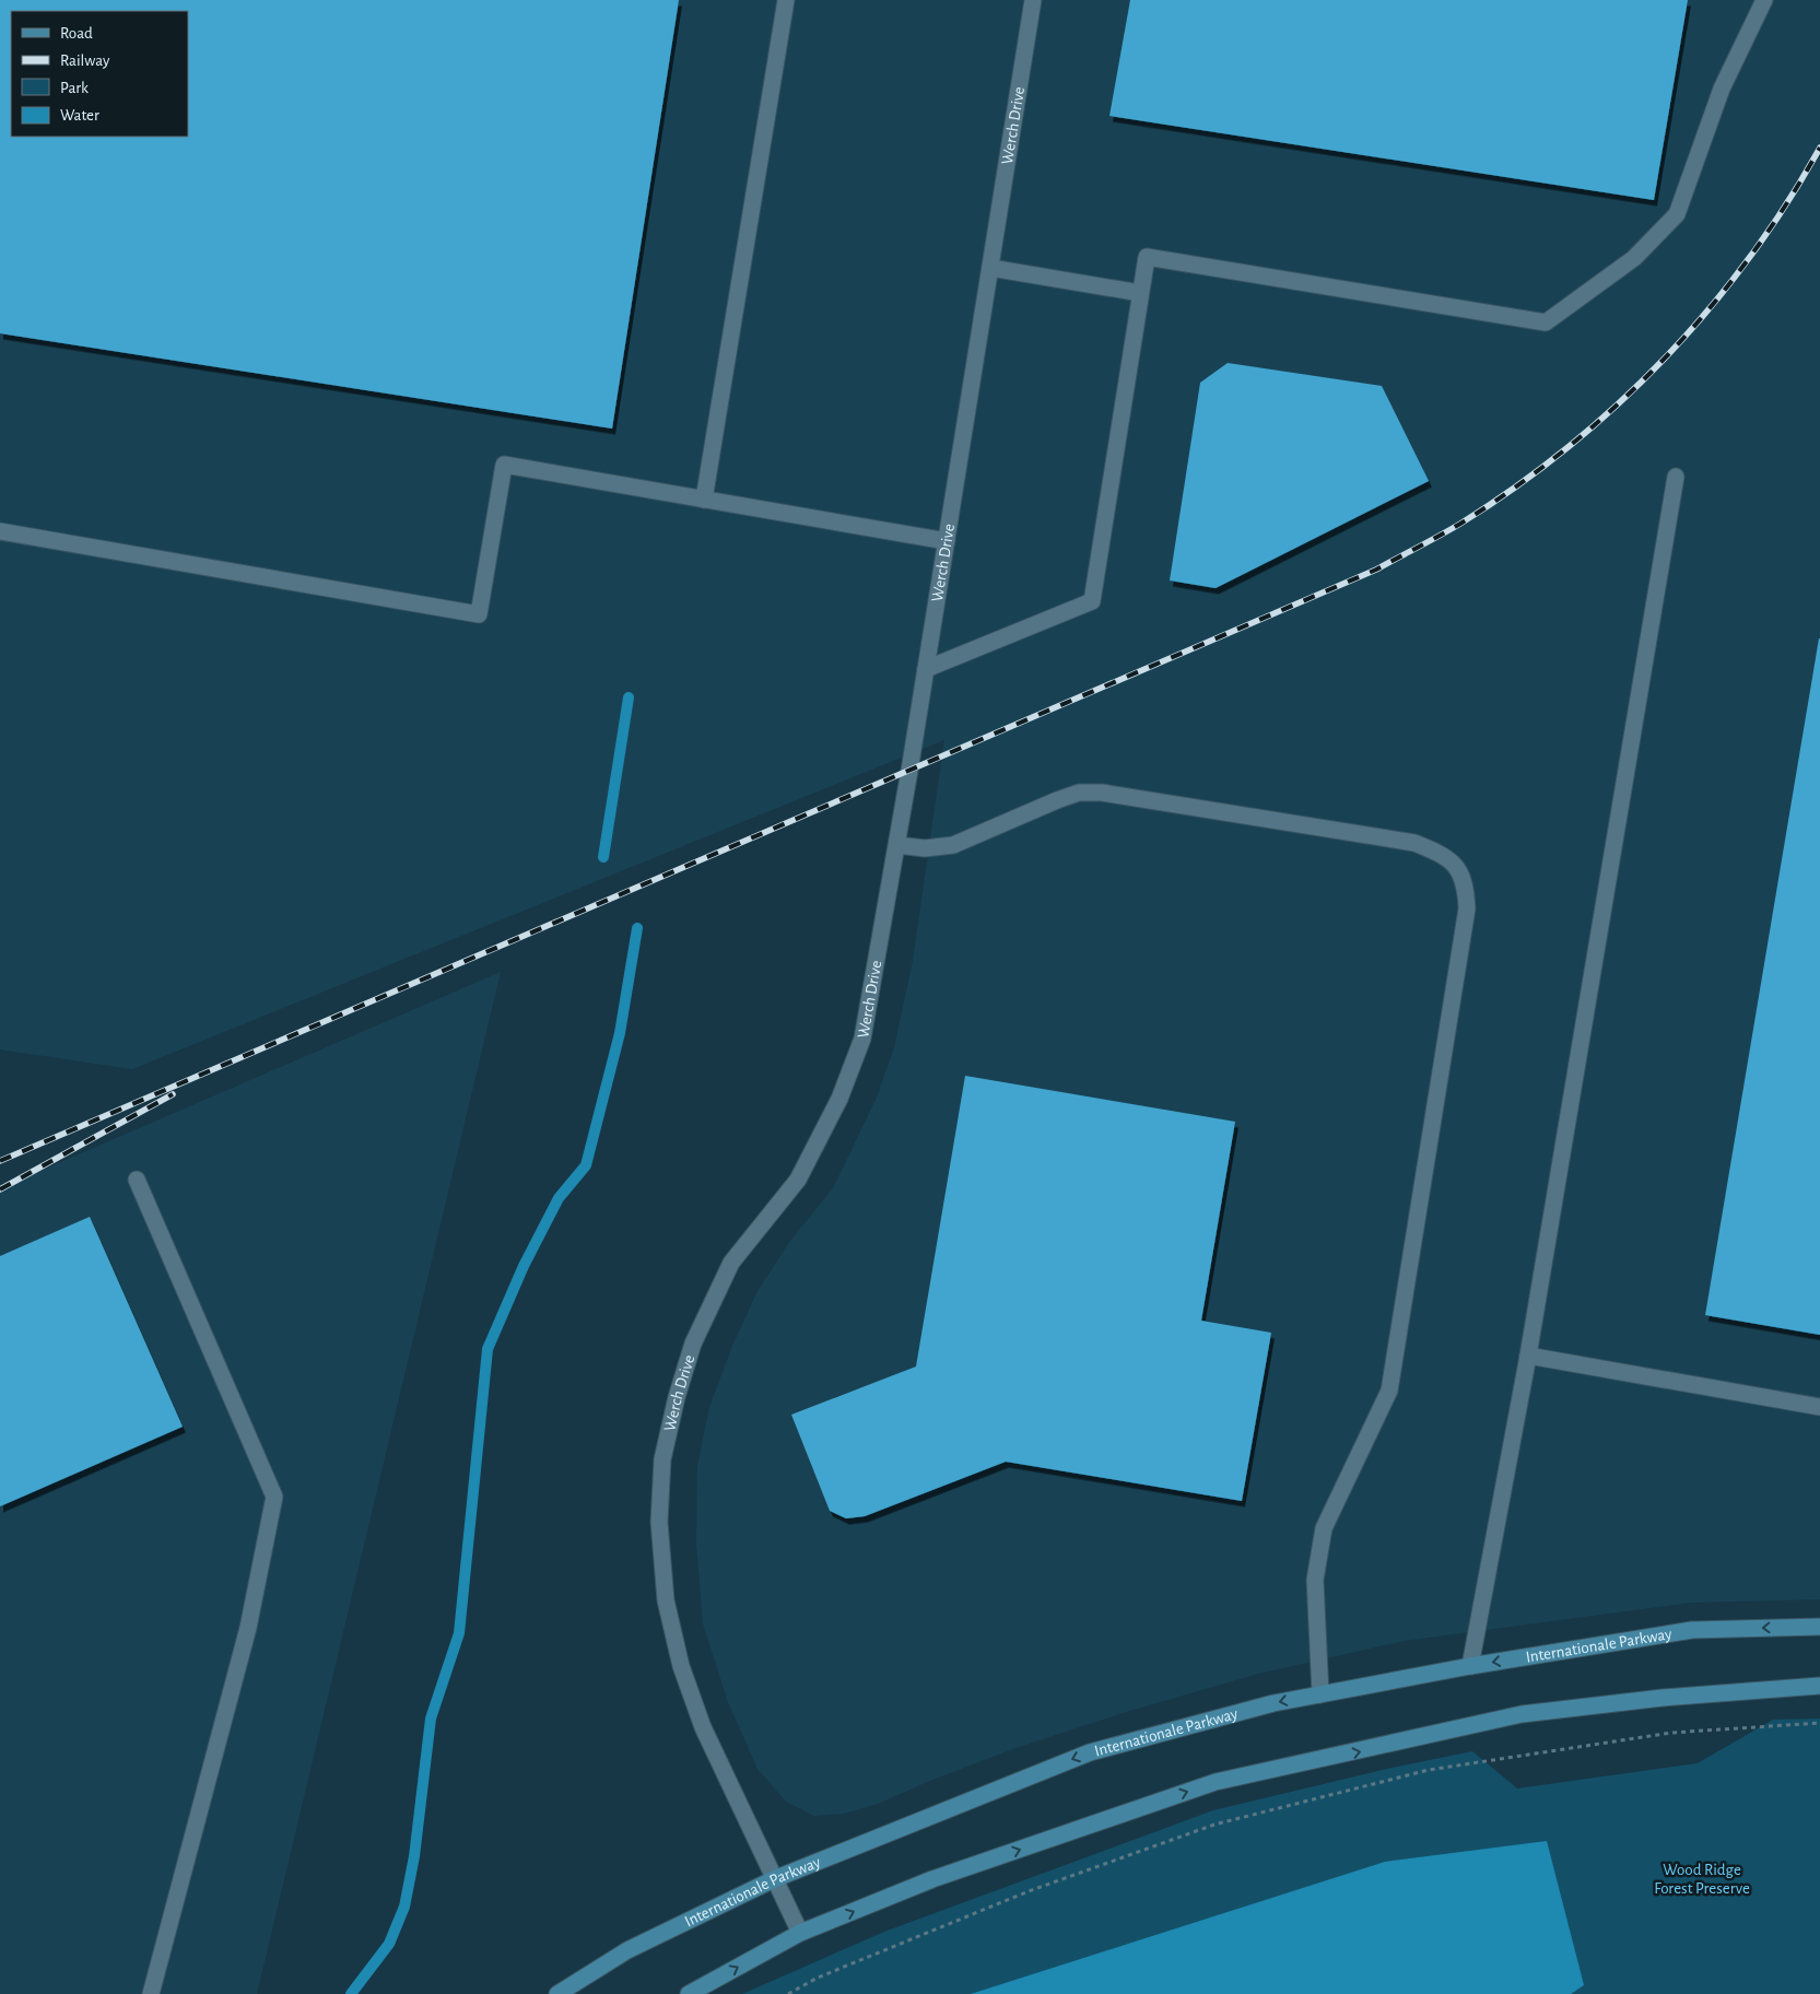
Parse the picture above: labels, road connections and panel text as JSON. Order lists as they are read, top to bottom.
{
  "streets": {
    "street": ["Werch Drive", "Internationale Parkway"]
  },
  "crossings": [
    ["Werch Drive", "Internationale Parkway"]
  ],
  "parks": ["Wood Ridge Forest Preserve"],
  "legend": [
    "Road",
    "Railway",
    "Park",
    "Water"
  ]
}
